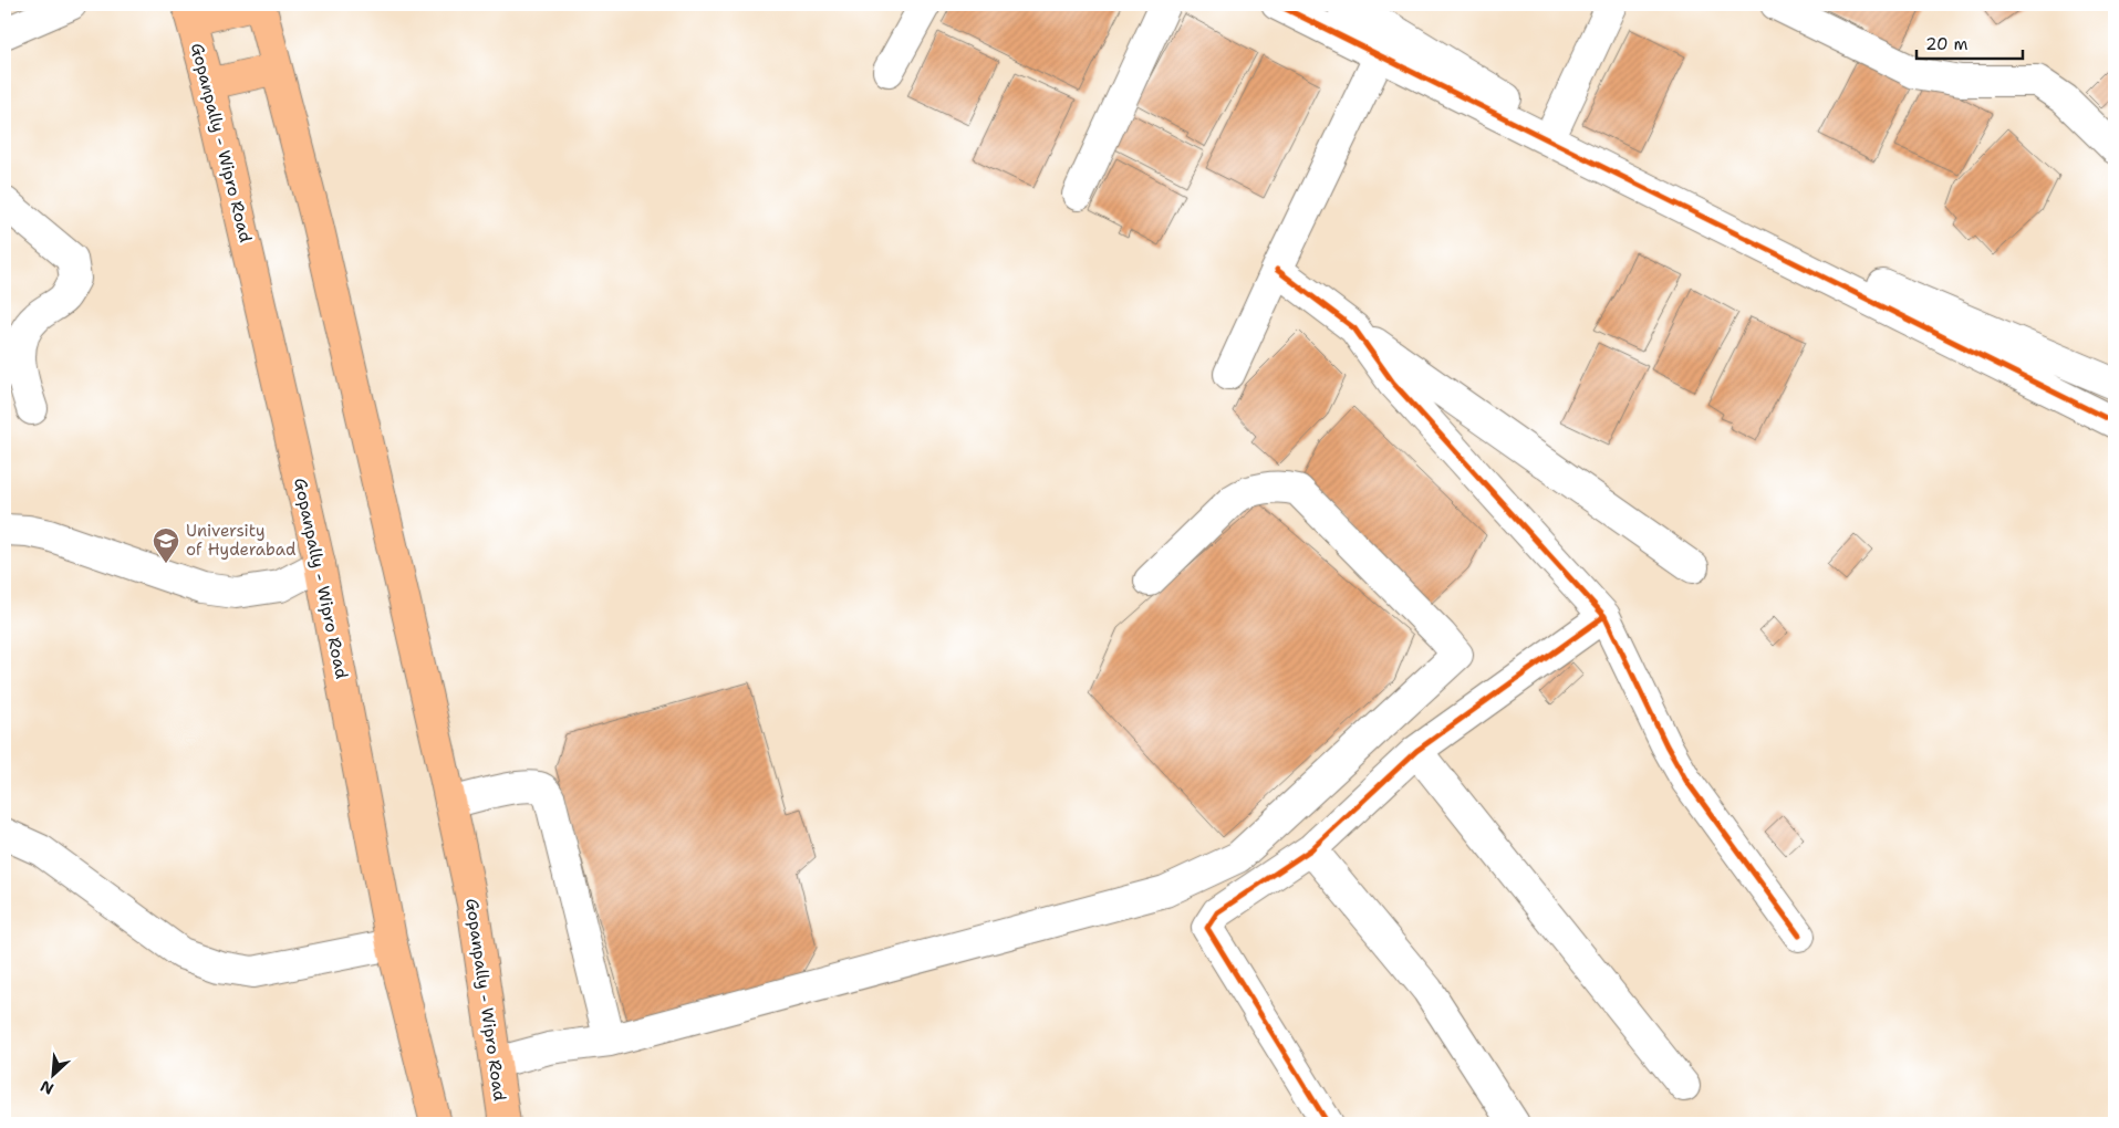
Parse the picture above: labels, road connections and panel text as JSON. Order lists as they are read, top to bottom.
{
  "streets": {
    "main road": ["Gopanpally - Wipro Road"]
  },
  "places": {
    "school or university": ["University of Hyderabad"]
  },
  "scale_bar": "20 m",
  "north": "bottom left"
}
